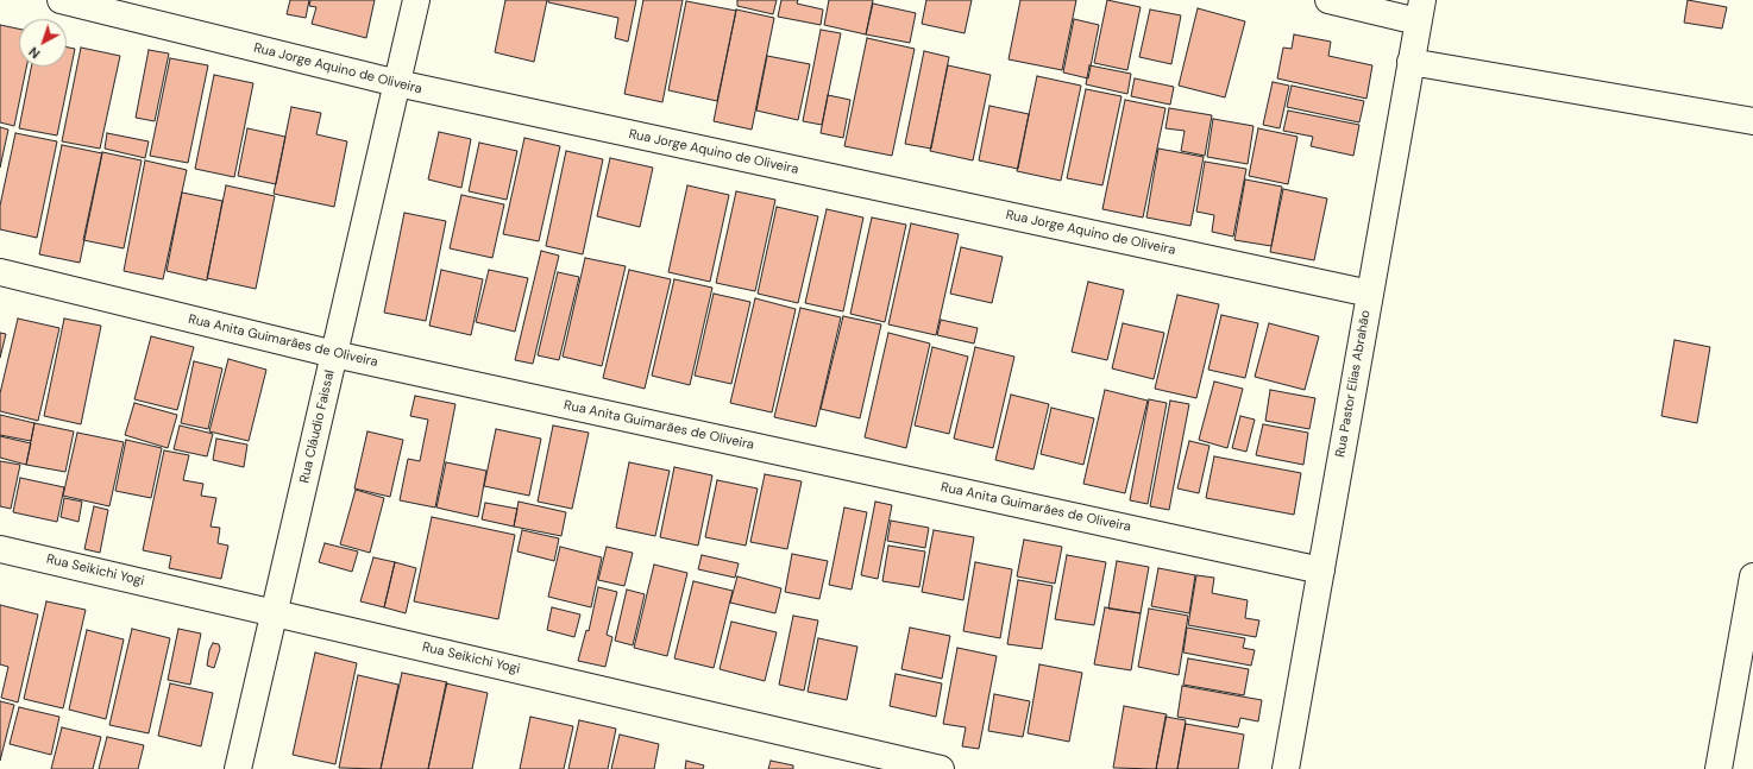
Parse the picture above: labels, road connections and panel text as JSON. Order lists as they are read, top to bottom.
{
  "streets": {
    "street": [
      "Rua Jorge Aquino de Oliveira",
      "Rua Anita Guimarães de Oliveira",
      "Rua Pastor Elias Abrahão",
      "Rua Cláudio Faissal",
      "Rua Seikichi Yogi"
    ]
  },
  "crossings": [
    ["Rua Jorge Aquino de Oliveira", "Rua Pastor Elias Abrahão"],
    ["Rua Jorge Aquino de Oliveira", "Rua Cláudio Faissal"],
    ["Rua Anita Guimarães de Oliveira", "Rua Pastor Elias Abrahão"],
    ["Rua Anita Guimarães de Oliveira", "Rua Cláudio Faissal"],
    ["Rua Cláudio Faissal", "Rua Seikichi Yogi"]
  ],
  "north": "bottom left"
}
